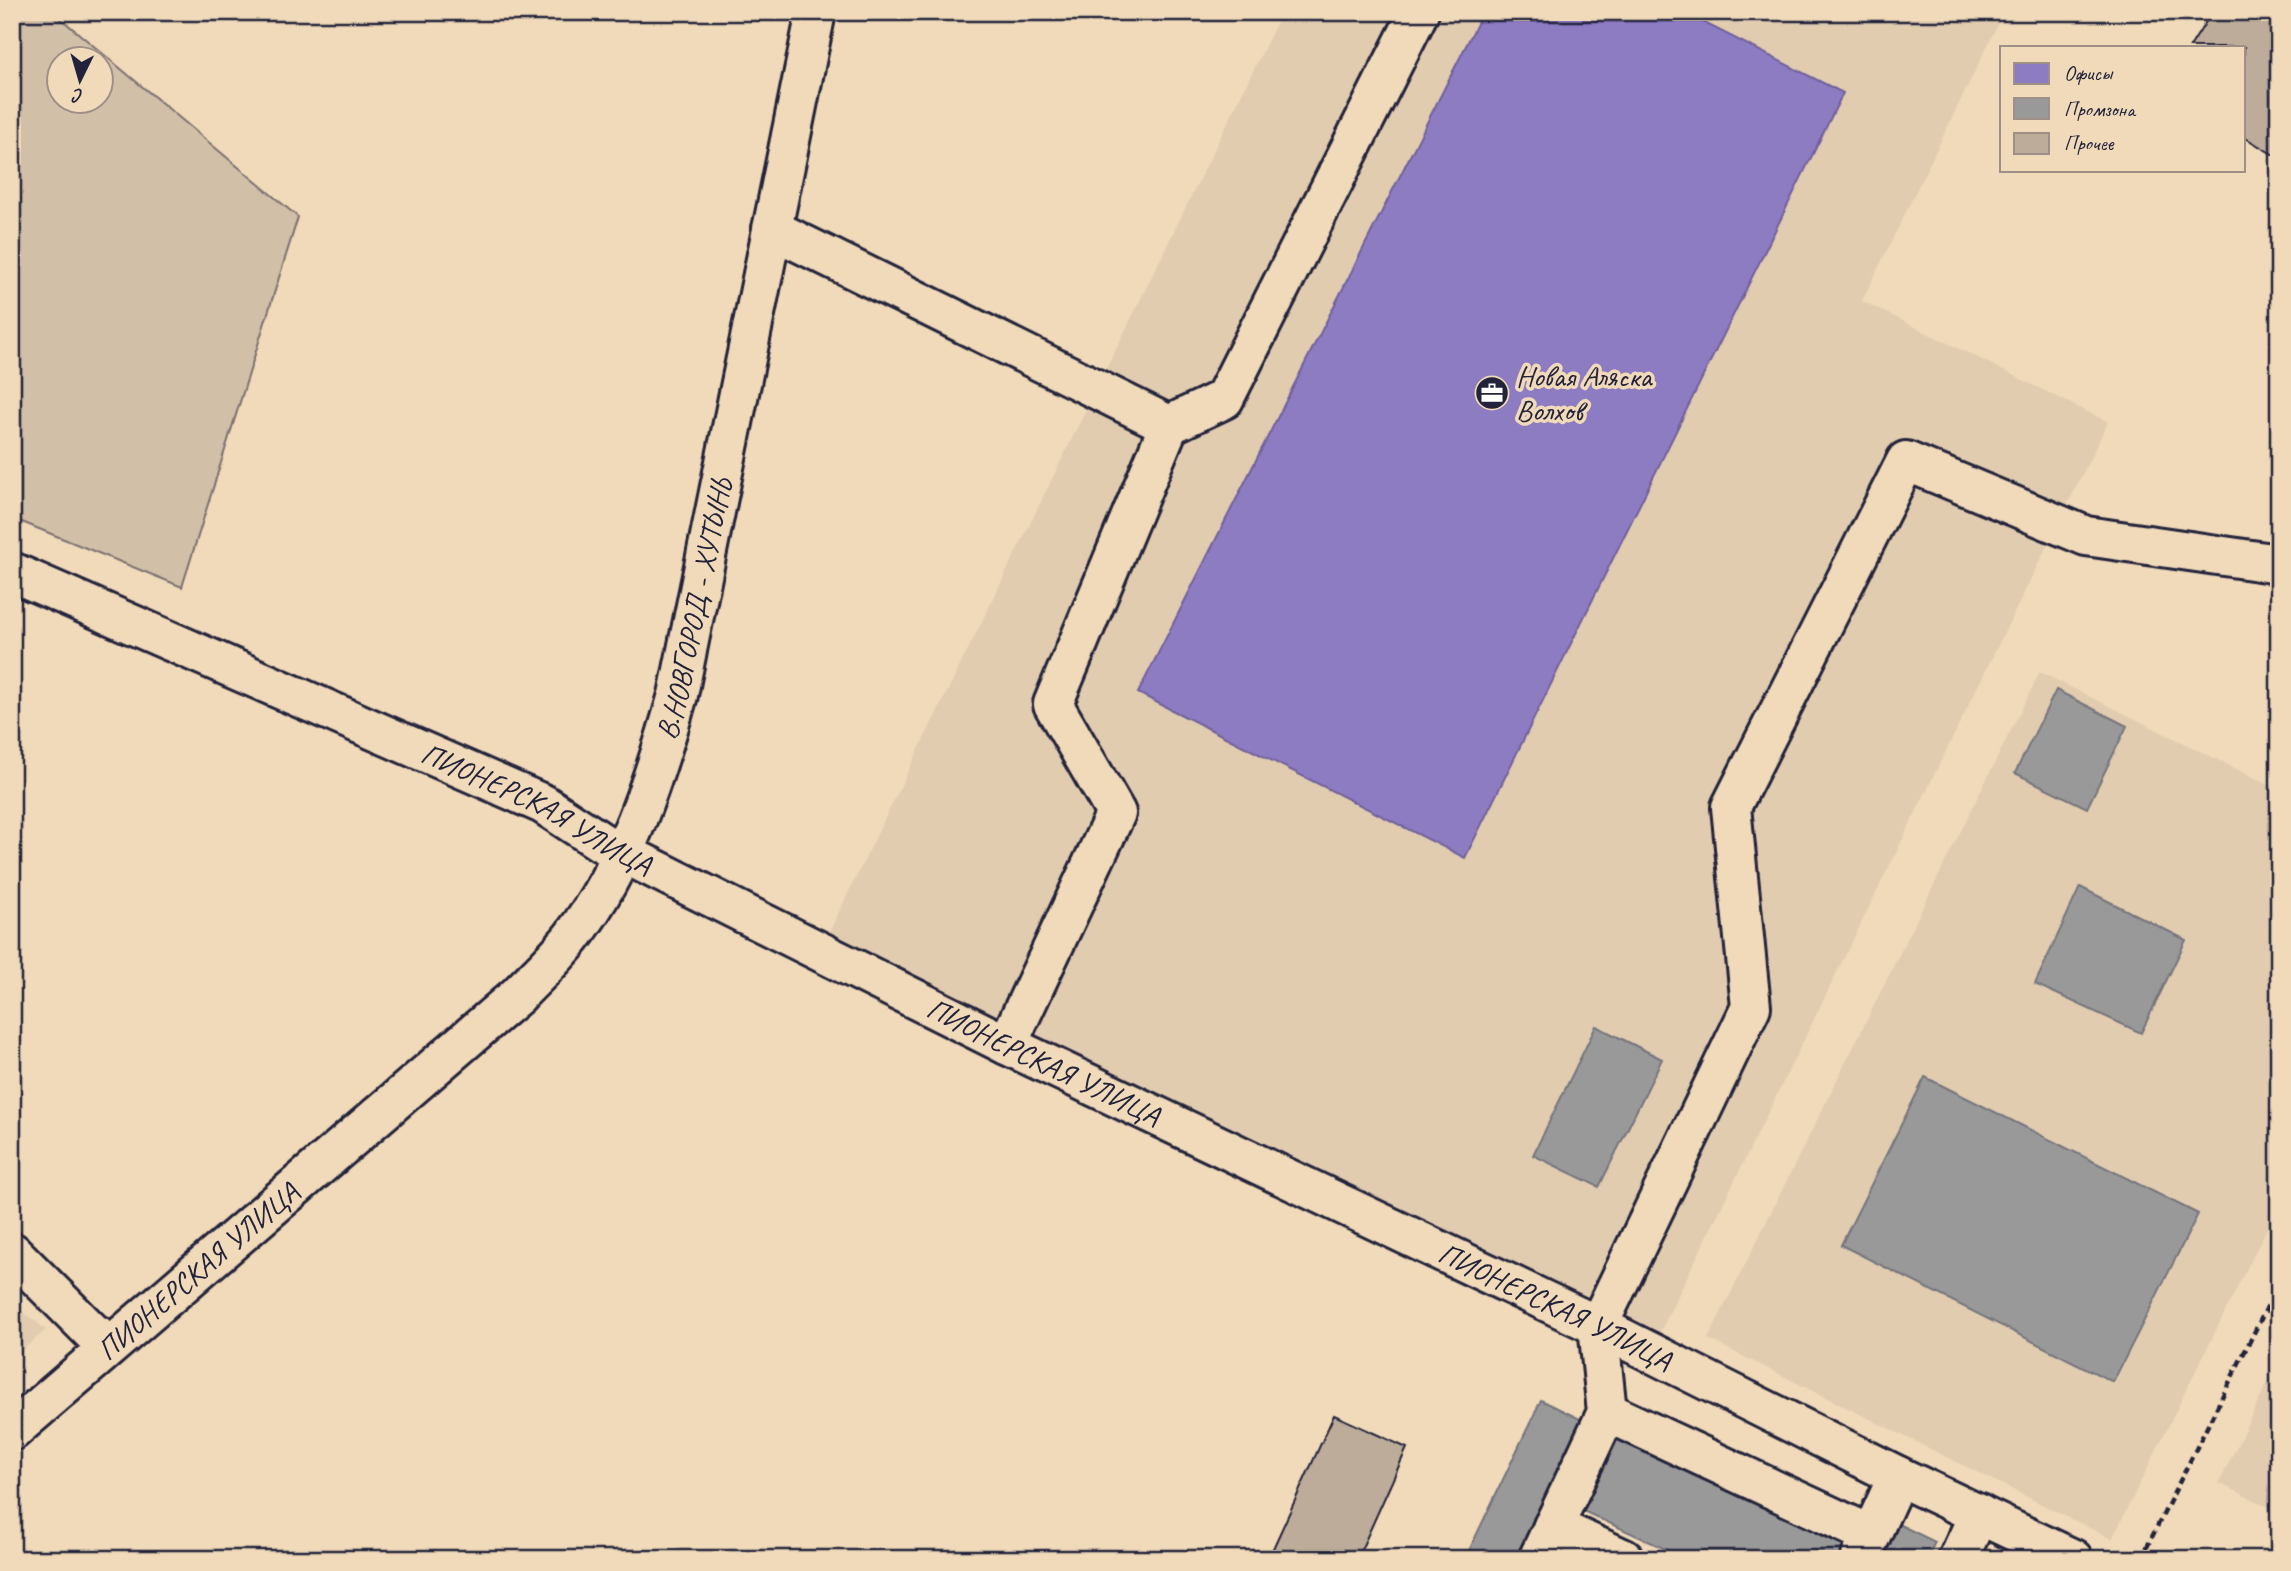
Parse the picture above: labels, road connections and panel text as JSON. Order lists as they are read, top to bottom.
{
  "streets": {
    "street": ["В.НОВГОРОД - ХУТЫНЬ", "ПИОНЕРСКАЯ УЛИЦА"]
  },
  "crossings": [
    ["В.НОВГОРОД - ХУТЫНЬ", "ПИОНЕРСКАЯ УЛИЦА"]
  ],
  "places": {
    "office": ["Новая Аляска Волхов"]
  },
  "legend": ["Офисы", "Промзона", "Прочее"],
  "north": "bottom"
}
